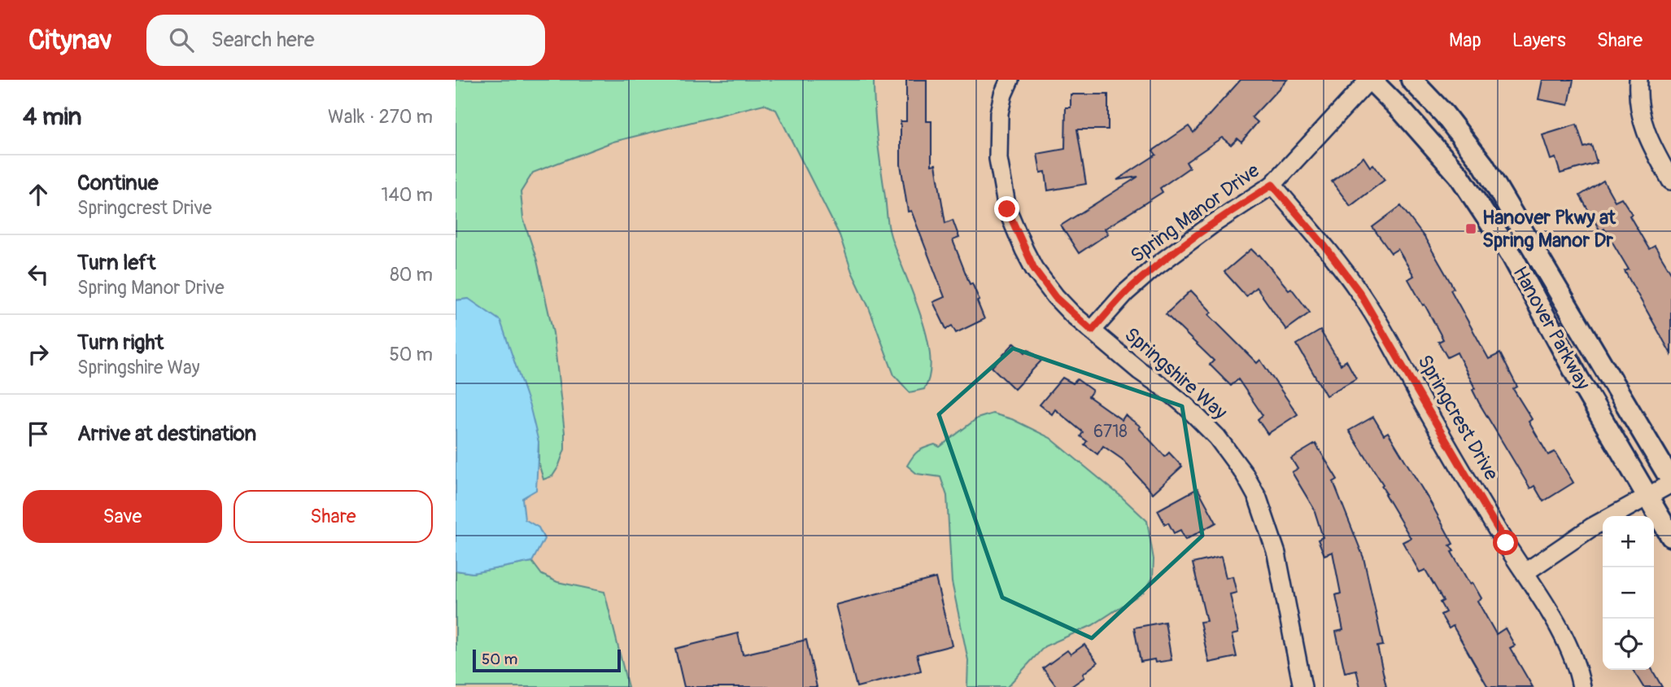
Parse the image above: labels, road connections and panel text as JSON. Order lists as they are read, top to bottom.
{
  "streets": {
    "street": [
      "Spring Manor Drive",
      "Hanover Parkway",
      "Springshire Way",
      "Springcrest Drive"
    ]
  },
  "crossings": [
    ["Spring Manor Drive", "Hanover Parkway"],
    ["Spring Manor Drive", "Springshire Way"],
    ["Spring Manor Drive", "Springcrest Drive"]
  ],
  "places": {
    "transit": ["Hanover Pkwy at Spring Manor Dr"]
  },
  "house_numbers": ["6718"],
  "scale_bar": "50 m",
  "page": {
    "header": "Citynav",
    "search": "Search here",
    "nav": ["Map", "Layers", "Share"],
    "heading": ["4 min", "Walk · 270 m"],
    "list": [
      ["Continue", "Springcrest Drive", "140 m"],
      ["Turn left", "Spring Manor Drive", "80 m"],
      ["Turn right", "Springshire Way", "50 m"],
      "Arrive at destination"
    ],
    "buttons": ["Save", "Share"],
    "map_buttons": ["+", "−"],
    "scale": "50 m"
  }
}
